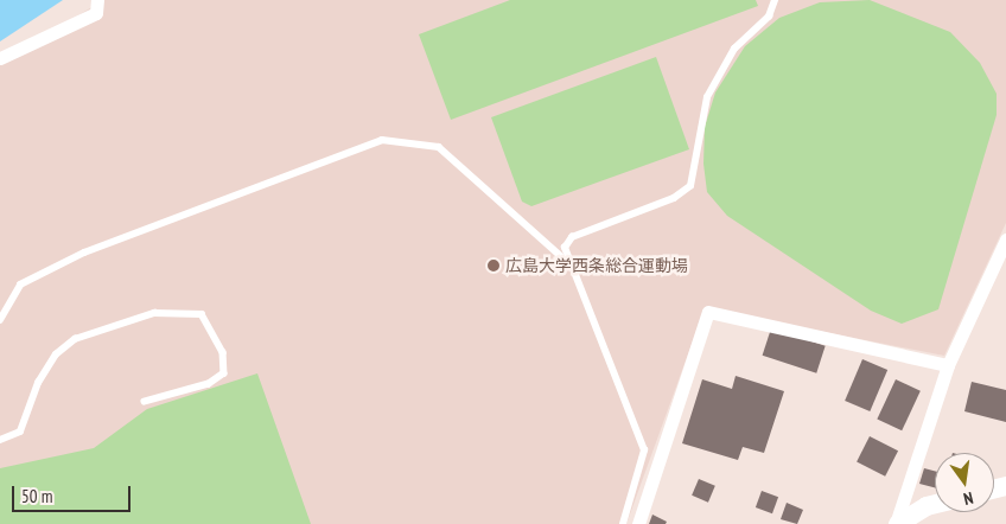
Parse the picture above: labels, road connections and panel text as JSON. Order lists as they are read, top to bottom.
{
  "places": ["広島大学西条総合運動場"],
  "scale_bar": "50 m",
  "north": "bottom"
}
